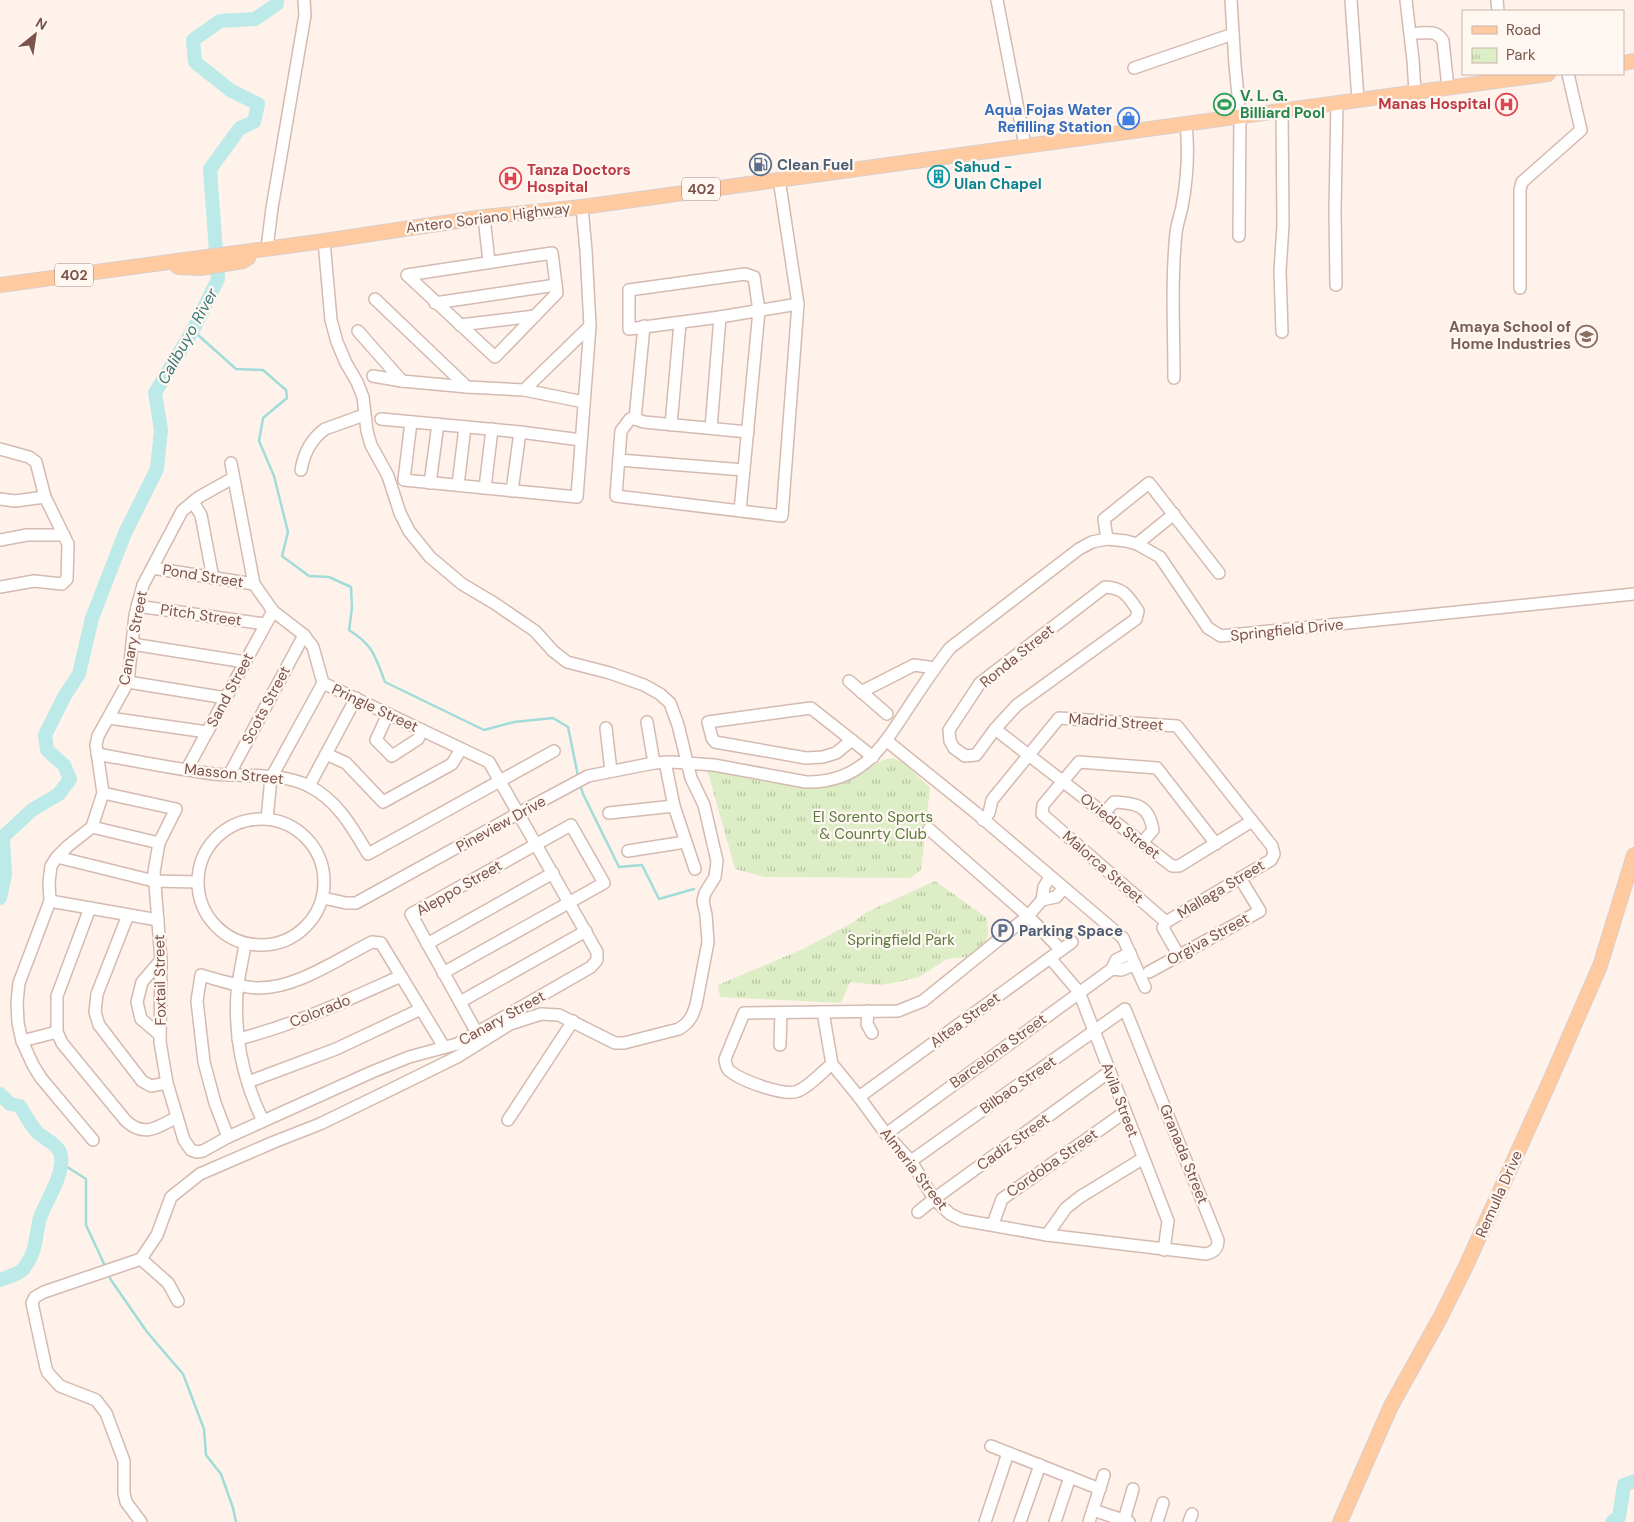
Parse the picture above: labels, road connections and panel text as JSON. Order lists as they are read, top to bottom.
{
  "streets": {
    "main road": ["402", "Antero Soriano Highway", "Remulla Drive"],
    "street": [
      "Pond Street",
      "Pitch Street",
      "Springfield Drive",
      "Canary Street",
      "Ronda Street",
      "Sand Street",
      "Scots Street",
      "Pringle Street",
      "Madrid Street",
      "Masson Street",
      "Pineview Drive",
      "Oviedo Street",
      "Malorca Street",
      "Aleppo Street",
      "Mallaga Street",
      "Orgiva Street",
      "Foxtail Street",
      "Colorado",
      "Altea Street",
      "Barcelona Street",
      "Bilbao Street",
      "Avila Street",
      "Cadiz Street",
      "Granada Street",
      "Cordoba Street",
      "Almeria Street"
    ]
  },
  "crossings": [
    ["Pond Street", "Canary Street"],
    ["Pond Street", "Pringle Street"],
    ["Pitch Street", "Canary Street"],
    ["Pitch Street", "Sand Street"],
    ["Springfield Drive", "Pineview Drive"],
    ["Canary Street", "Pringle Street"],
    ["Canary Street", "Masson Street"],
    ["Canary Street", "Pineview Drive"],
    ["Canary Street", "Aleppo Street"],
    ["Canary Street", "Foxtail Street"],
    ["Ronda Street", "Oviedo Street"],
    ["Sand Street", "Pringle Street"],
    ["Sand Street", "Masson Street"],
    ["Scots Street", "Pringle Street"],
    ["Scots Street", "Masson Street"],
    ["Pringle Street", "Masson Street"],
    ["Pringle Street", "Pineview Drive"],
    ["Madrid Street", "Oviedo Street"],
    ["Madrid Street", "Mallaga Street"],
    ["Oviedo Street", "Malorca Street"],
    ["Malorca Street", "Mallaga Street"],
    ["Mallaga Street", "Orgiva Street"],
    ["Altea Street", "Avila Street"],
    ["Altea Street", "Almeria Street"],
    ["Barcelona Street", "Avila Street"],
    ["Barcelona Street", "Almeria Street"],
    ["Bilbao Street", "Avila Street"],
    ["Bilbao Street", "Granada Street"],
    ["Bilbao Street", "Almeria Street"],
    ["Avila Street", "Cadiz Street"],
    ["Avila Street", "Granada Street"],
    ["Avila Street", "Cordoba Street"],
    ["Avila Street", "Almeria Street"],
    ["Cadiz Street", "Almeria Street"],
    ["Granada Street", "Almeria Street"],
    ["Cordoba Street", "Almeria Street"]
  ],
  "water": ["Calibuyo River"],
  "parks": ["El Sorento Sports & Counrty Club", "Springfield Park"],
  "places": {
    "hospital": ["Manas Hospital", "Tanza Doctors Hospital"],
    "sports": ["V. L. G. Billiard Pool"],
    "shop": ["Aqua Fojas Water Refilling Station"],
    "fuel station": ["Clean Fuel"],
    "building": ["Sahud - Ulan Chapel"],
    "school or university": ["Amaya School of Home Industries"],
    "parking": ["Parking Space"]
  },
  "legend": ["Road", "Park"],
  "north": "top right"
}
